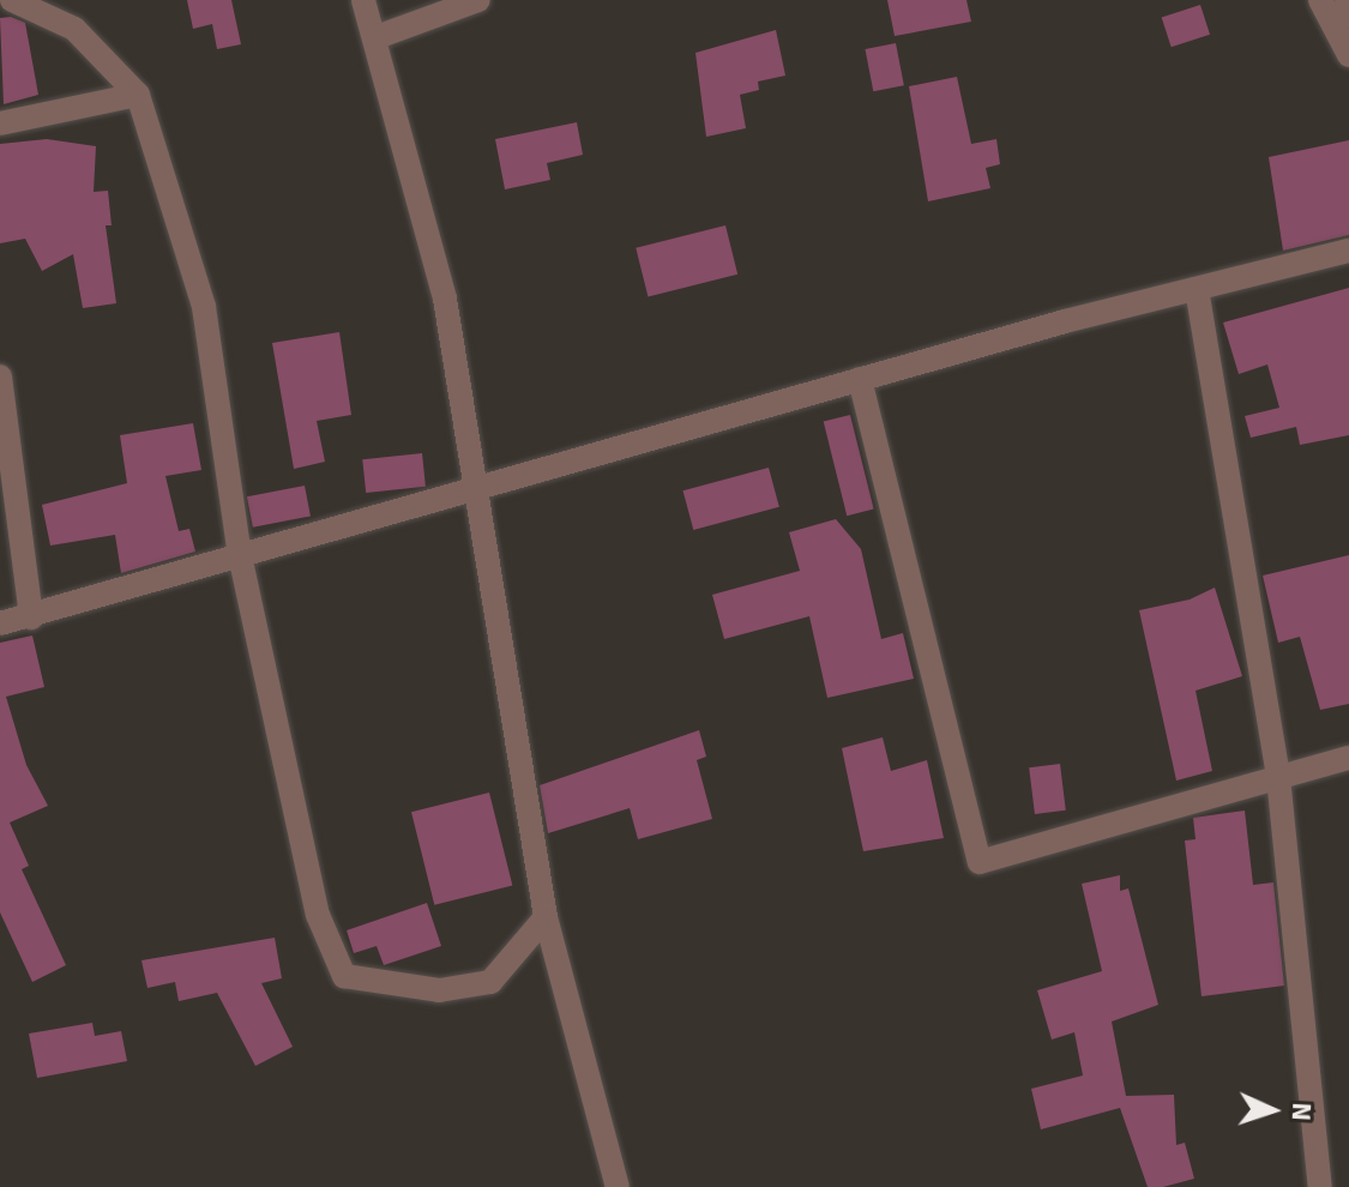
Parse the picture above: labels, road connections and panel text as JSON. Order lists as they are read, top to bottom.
{
  "north": "right"
}
